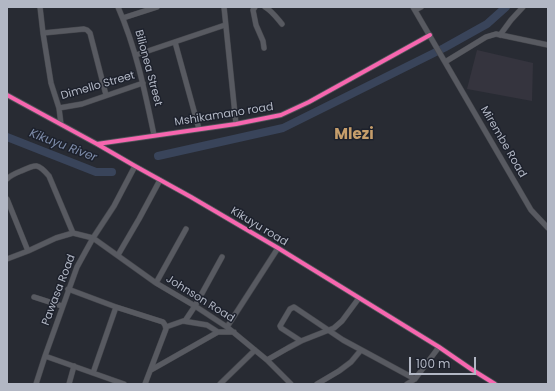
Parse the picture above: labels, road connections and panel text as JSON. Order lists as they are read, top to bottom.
{
  "streets": {
    "street": [
      "Bilionea Street",
      "Dimello Street",
      "Mshikamano road",
      "Mirembe Road",
      "Kikuyu road",
      "Pawasa Road",
      "Johnson Road"
    ]
  },
  "crossings": [
    ["Bilionea Street", "Dimello Street"],
    ["Bilionea Street", "Mshikamano road"],
    ["Mshikamano road", "Mirembe Road"],
    ["Mshikamano road", "Kikuyu road"],
    ["Kikuyu road", "Pawasa Road"],
    ["Pawasa Road", "Johnson Road"]
  ],
  "districts": ["Mlezi"],
  "water": ["Kikuyu River"],
  "scale_bar": "100 m"
}
